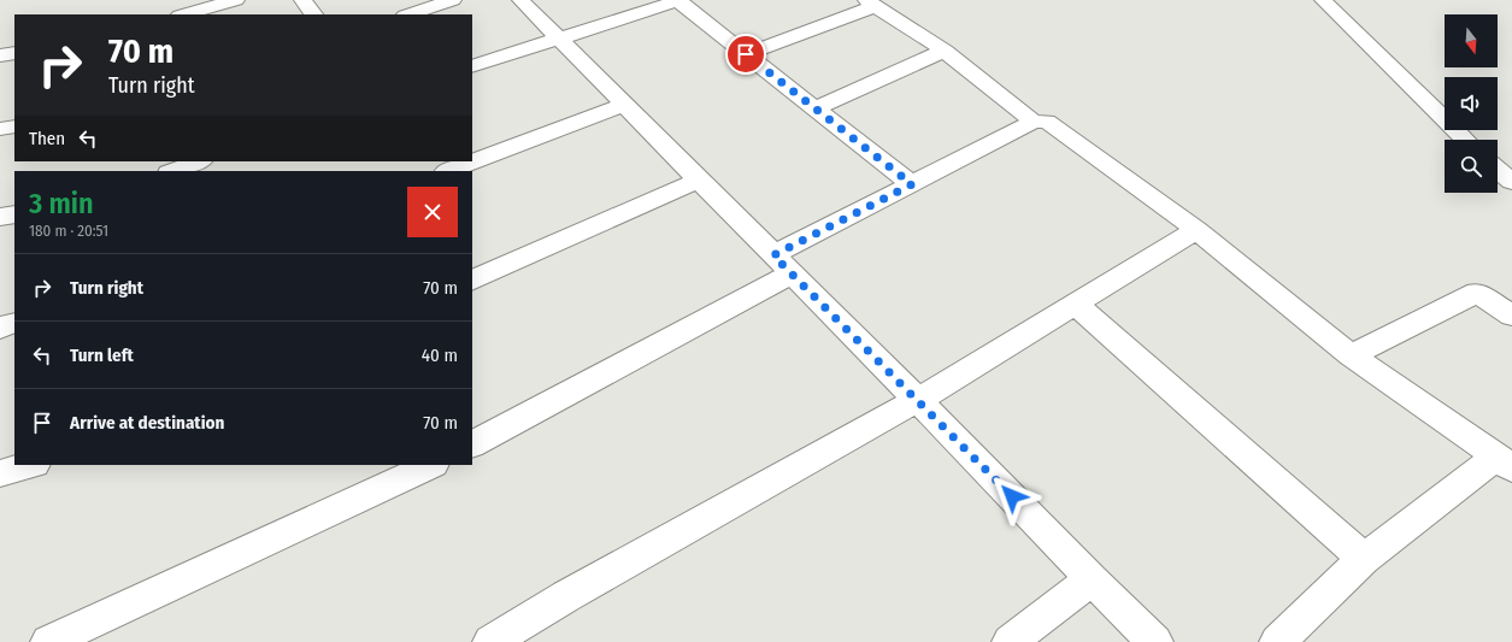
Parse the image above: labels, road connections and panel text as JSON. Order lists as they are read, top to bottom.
{
  "north": "bottom",
  "page": {
    "turn": ["70 m", "Turn right"],
    "then": "Then",
    "heading": ["3 min", "180 m · 20:51"],
    "list": [
      {
        "name": "Turn right",
        "value": "70 m"
      },
      {
        "name": "Turn left",
        "value": "40 m"
      },
      {
        "name": "Arrive at destination",
        "value": "70 m"
      }
    ]
  }
}
